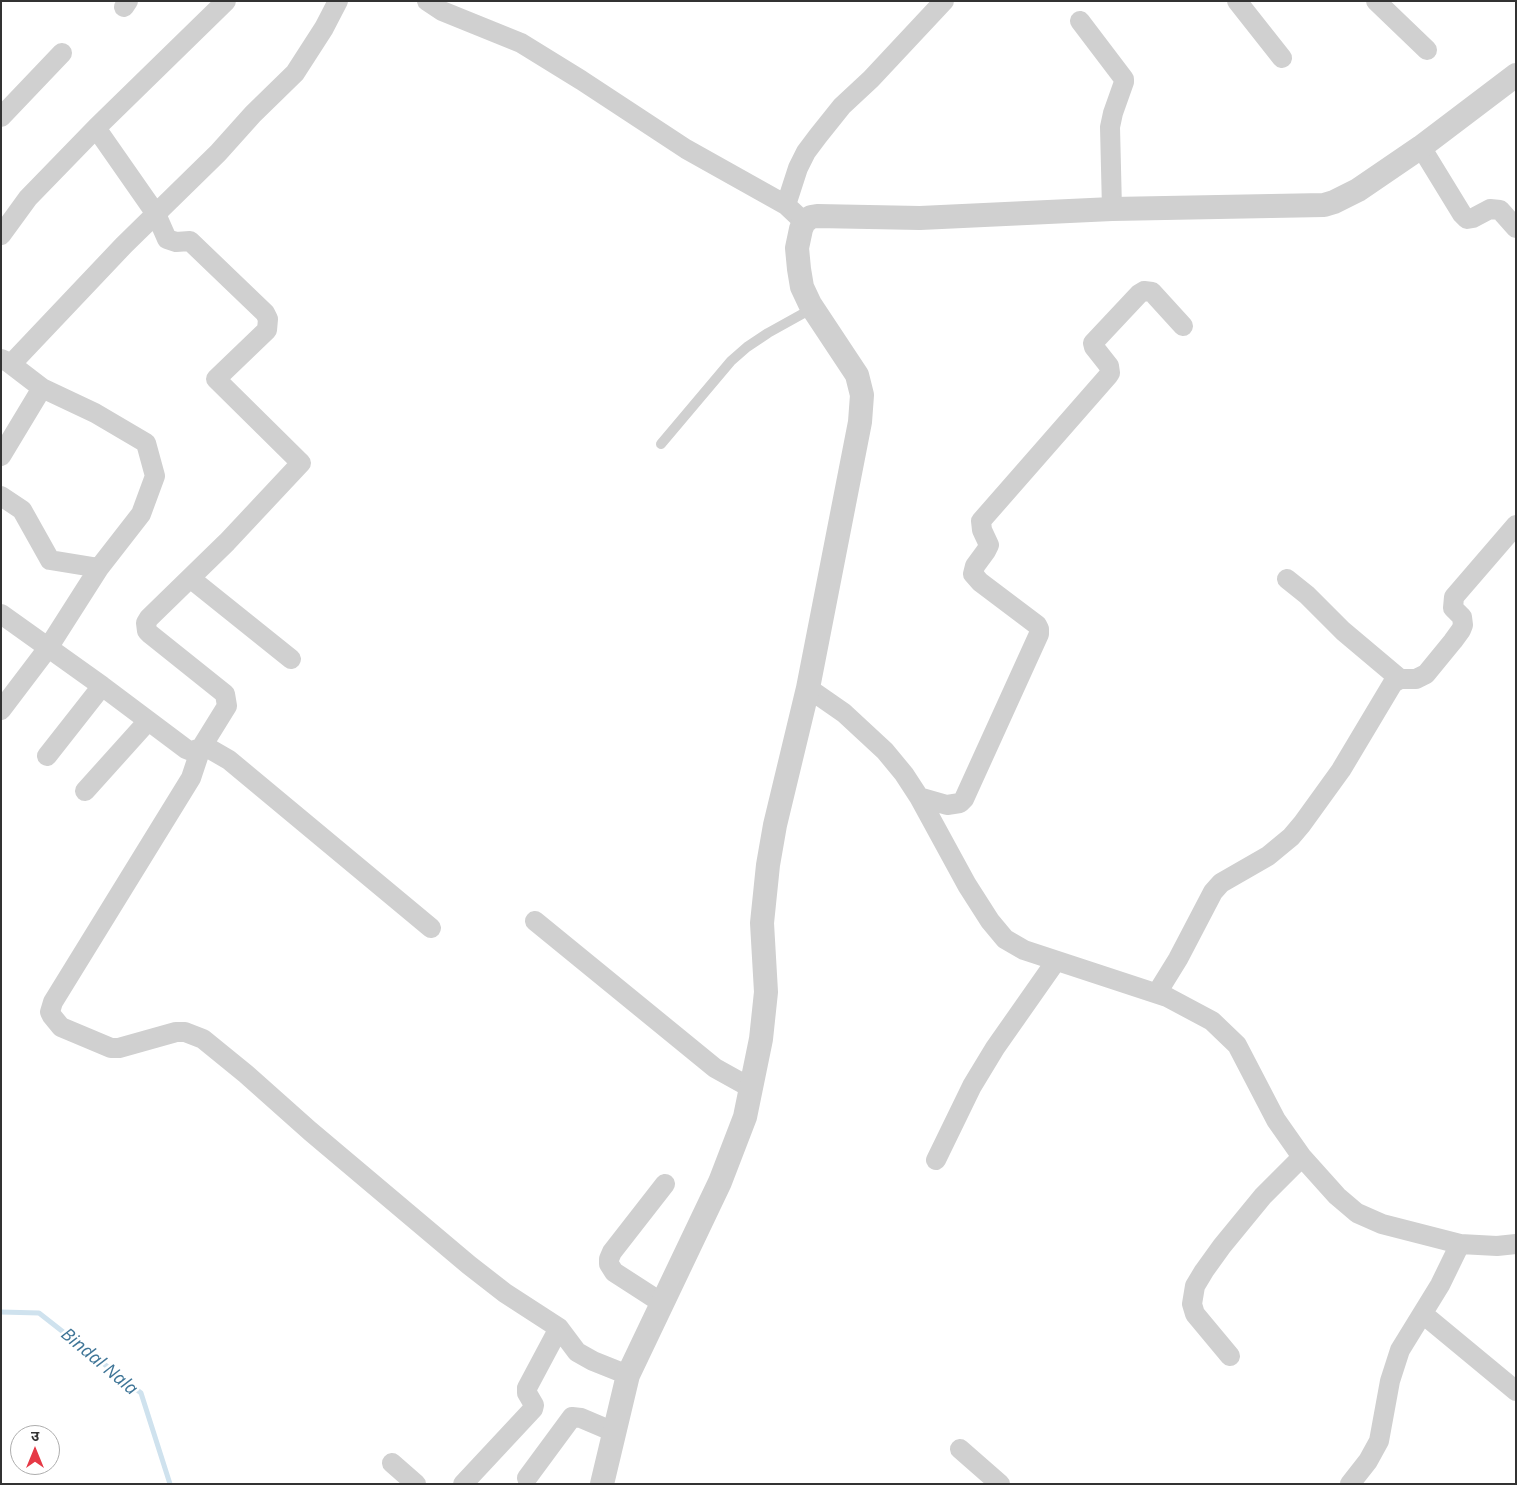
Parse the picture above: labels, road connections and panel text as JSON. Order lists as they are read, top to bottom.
{
  "water": ["Bindal Nala"],
  "north": "top"
}
